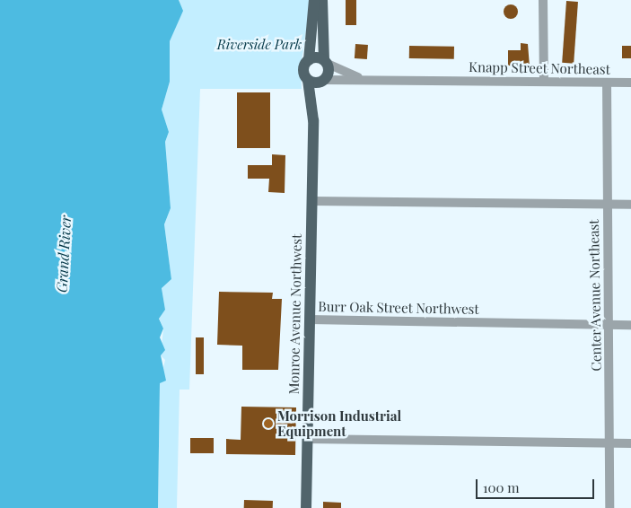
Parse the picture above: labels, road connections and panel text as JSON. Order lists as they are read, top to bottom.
{
  "streets": {
    "main road": ["Monroe Avenue Northwest"],
    "street": ["Knapp Street Northeast", "Center Avenue Northeast", "Burr Oak Street Northwest"]
  },
  "crossings": [
    ["Knapp Street Northeast", "Center Avenue Northeast"],
    ["Knapp Street Northeast", "Monroe Avenue Northwest"],
    ["Center Avenue Northeast", "Burr Oak Street Northwest"],
    ["Burr Oak Street Northwest", "Monroe Avenue Northwest"]
  ],
  "water": ["Grand River"],
  "parks": ["Riverside Park"],
  "places": ["Morrison Industrial Equipment"],
  "scale_bar": "100 m"
}
